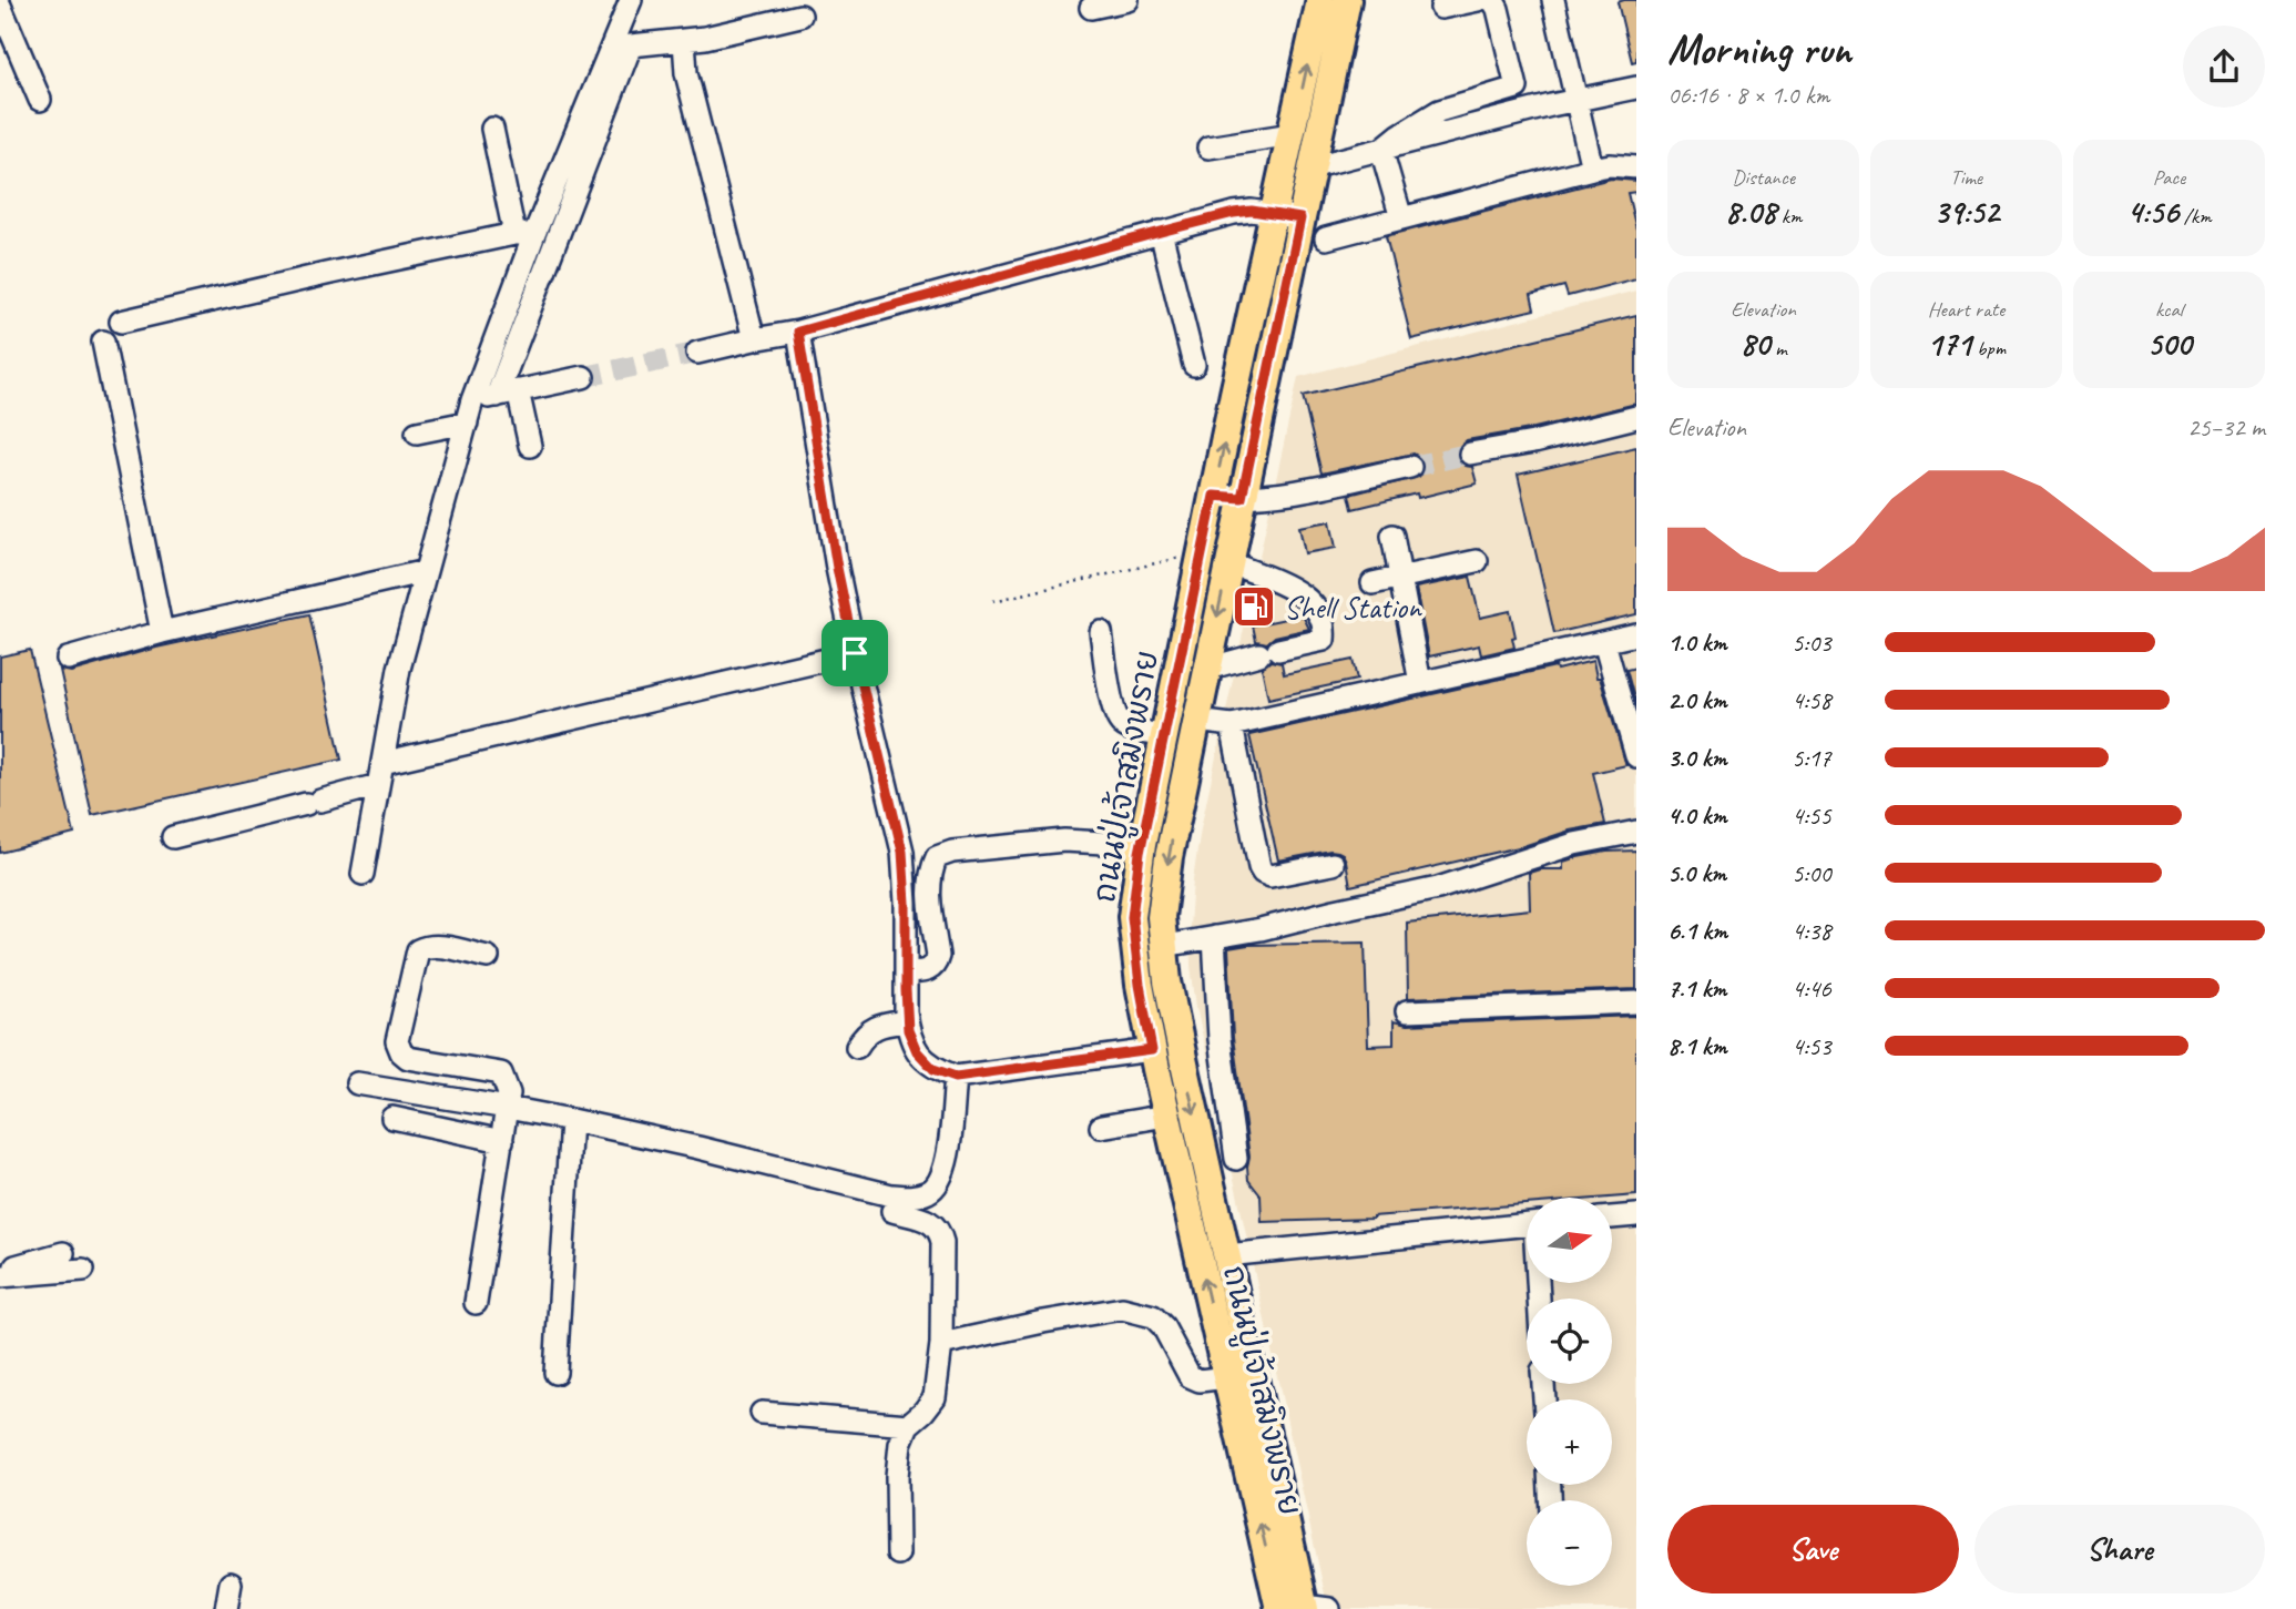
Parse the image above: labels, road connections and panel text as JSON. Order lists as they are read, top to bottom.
{
  "streets": {
    "main road": ["ถนนปู่เจ้าสมิงพราย"]
  },
  "places": {
    "fuel station": ["Shell Station"]
  },
  "north": "right",
  "page": {
    "heading": ["Morning run", "06:16 · 8 × 1.0 km"],
    "stats": [
      ["Distance", "8.08 km"],
      ["Time", "39:52"],
      ["Pace", "4:56 /km"],
      ["Elevation", "80 m"],
      ["Heart rate", "171 bpm"],
      ["kcal", "500"]
    ],
    "chart": ["Elevation", "25–32 m"],
    "list": [
      {
        "name": "1.0 km",
        "note": "5:03"
      },
      {
        "name": "2.0 km",
        "note": "4:58"
      },
      {
        "name": "3.0 km",
        "note": "5:17"
      },
      {
        "name": "4.0 km",
        "note": "4:55"
      },
      {
        "name": "5.0 km",
        "note": "5:00"
      },
      {
        "name": "6.1 km",
        "note": "4:38"
      },
      {
        "name": "7.1 km",
        "note": "4:46"
      },
      {
        "name": "8.1 km",
        "note": "4:53"
      }
    ],
    "map_buttons": ["+", "−"],
    "buttons": ["Save", "Share"]
  }
}
